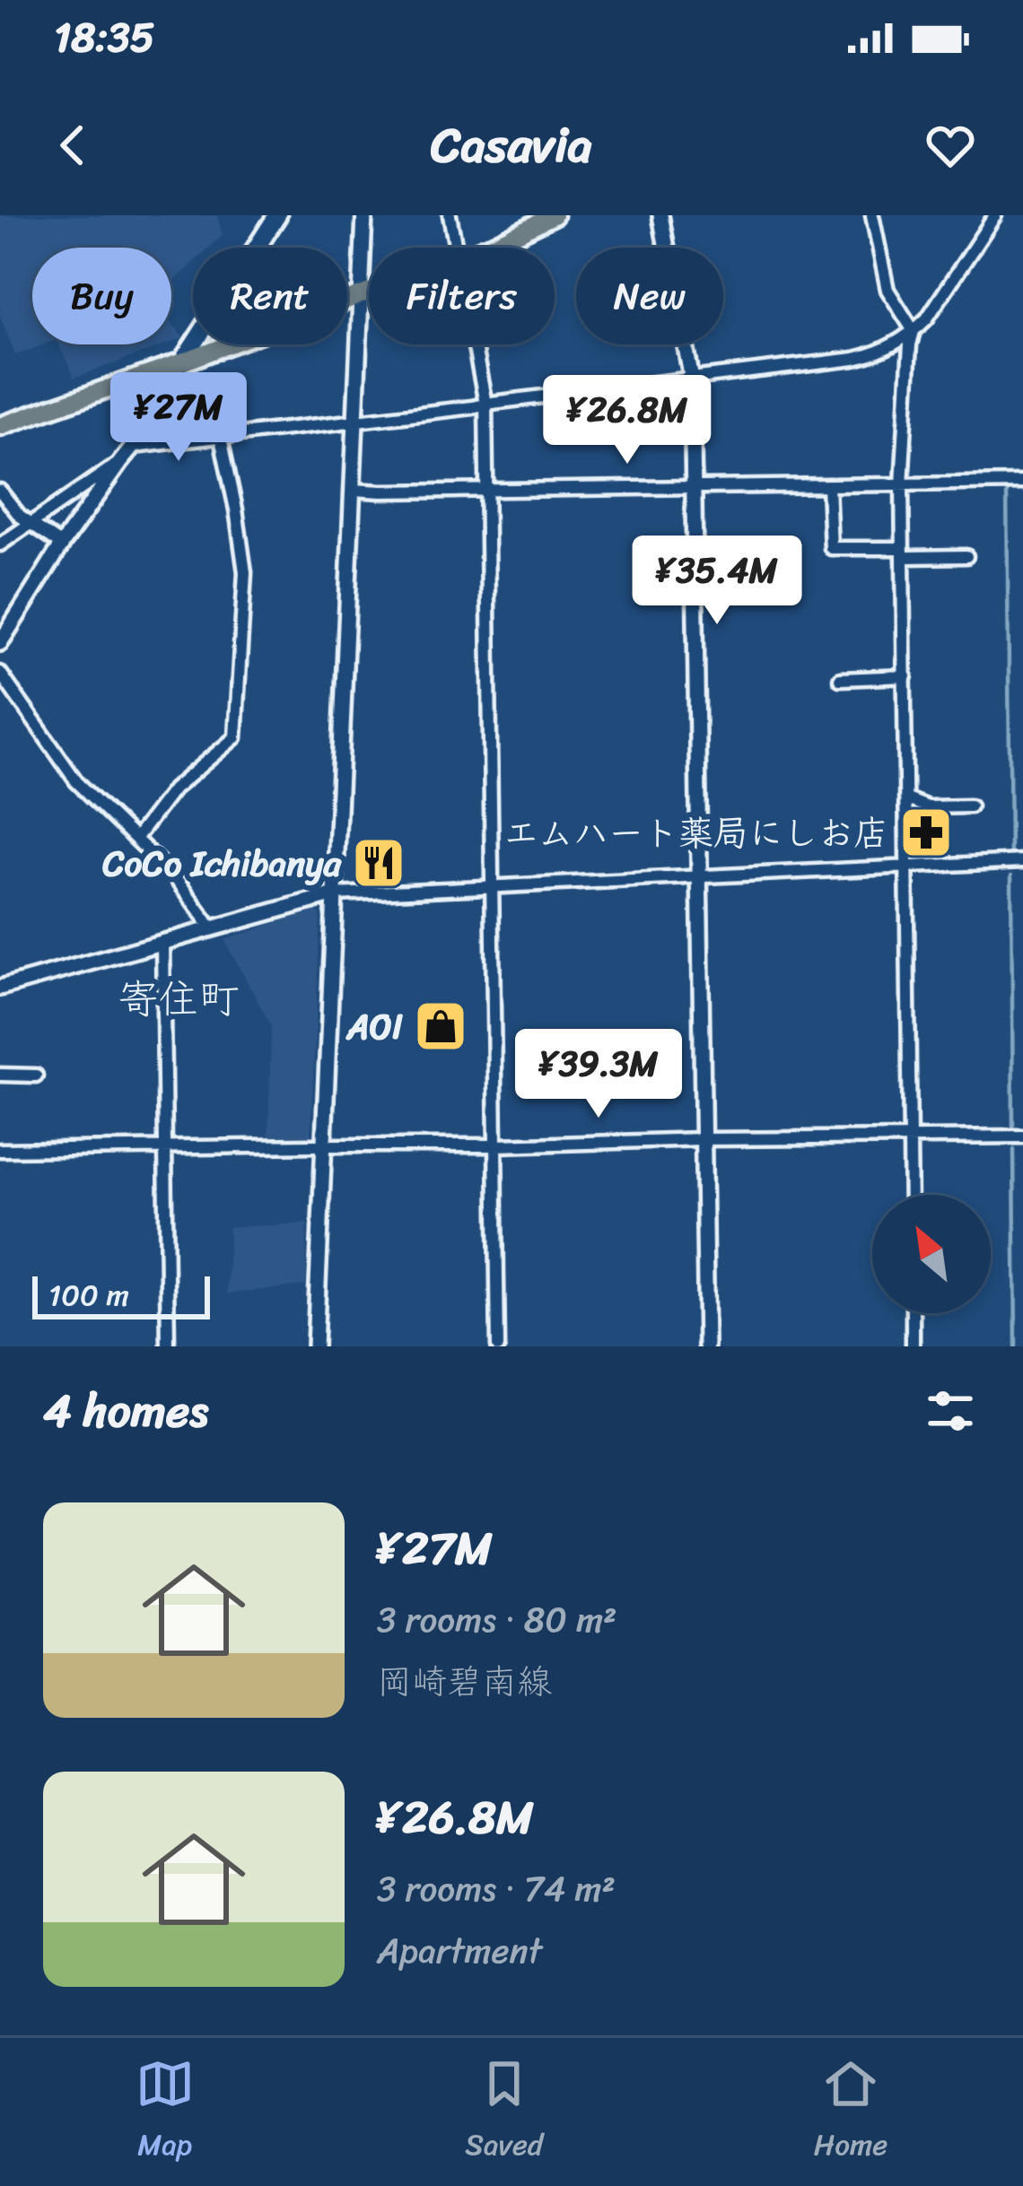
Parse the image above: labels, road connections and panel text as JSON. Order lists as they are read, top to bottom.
{
  "districts": ["寄住町"],
  "places": {
    "pharmacy": ["エムハート薬局にしお店"],
    "restaurant": ["CoCo Ichibanya"],
    "shop": ["AOI"]
  },
  "scale_bar": "100 m",
  "north": "top left",
  "page": {
    "status": "18:35",
    "header": "Casavia",
    "chip": [
      "Buy",
      "Rent",
      "Filters",
      "New"
    ],
    "price": [
      "¥27M",
      "¥26.8M",
      "¥35.4M",
      "¥39.3M"
    ],
    "scale": "100 m",
    "heading": "4 homes",
    "list": [
      {
        "name": "¥27M",
        "note": "3 rooms · 80 m² · 岡崎碧南線"
      },
      {
        "name": "¥26.8M",
        "note": "3 rooms · 74 m² · Apartment"
      }
    ],
    "tabs": ["Map", "Saved", "Home"]
  }
}
